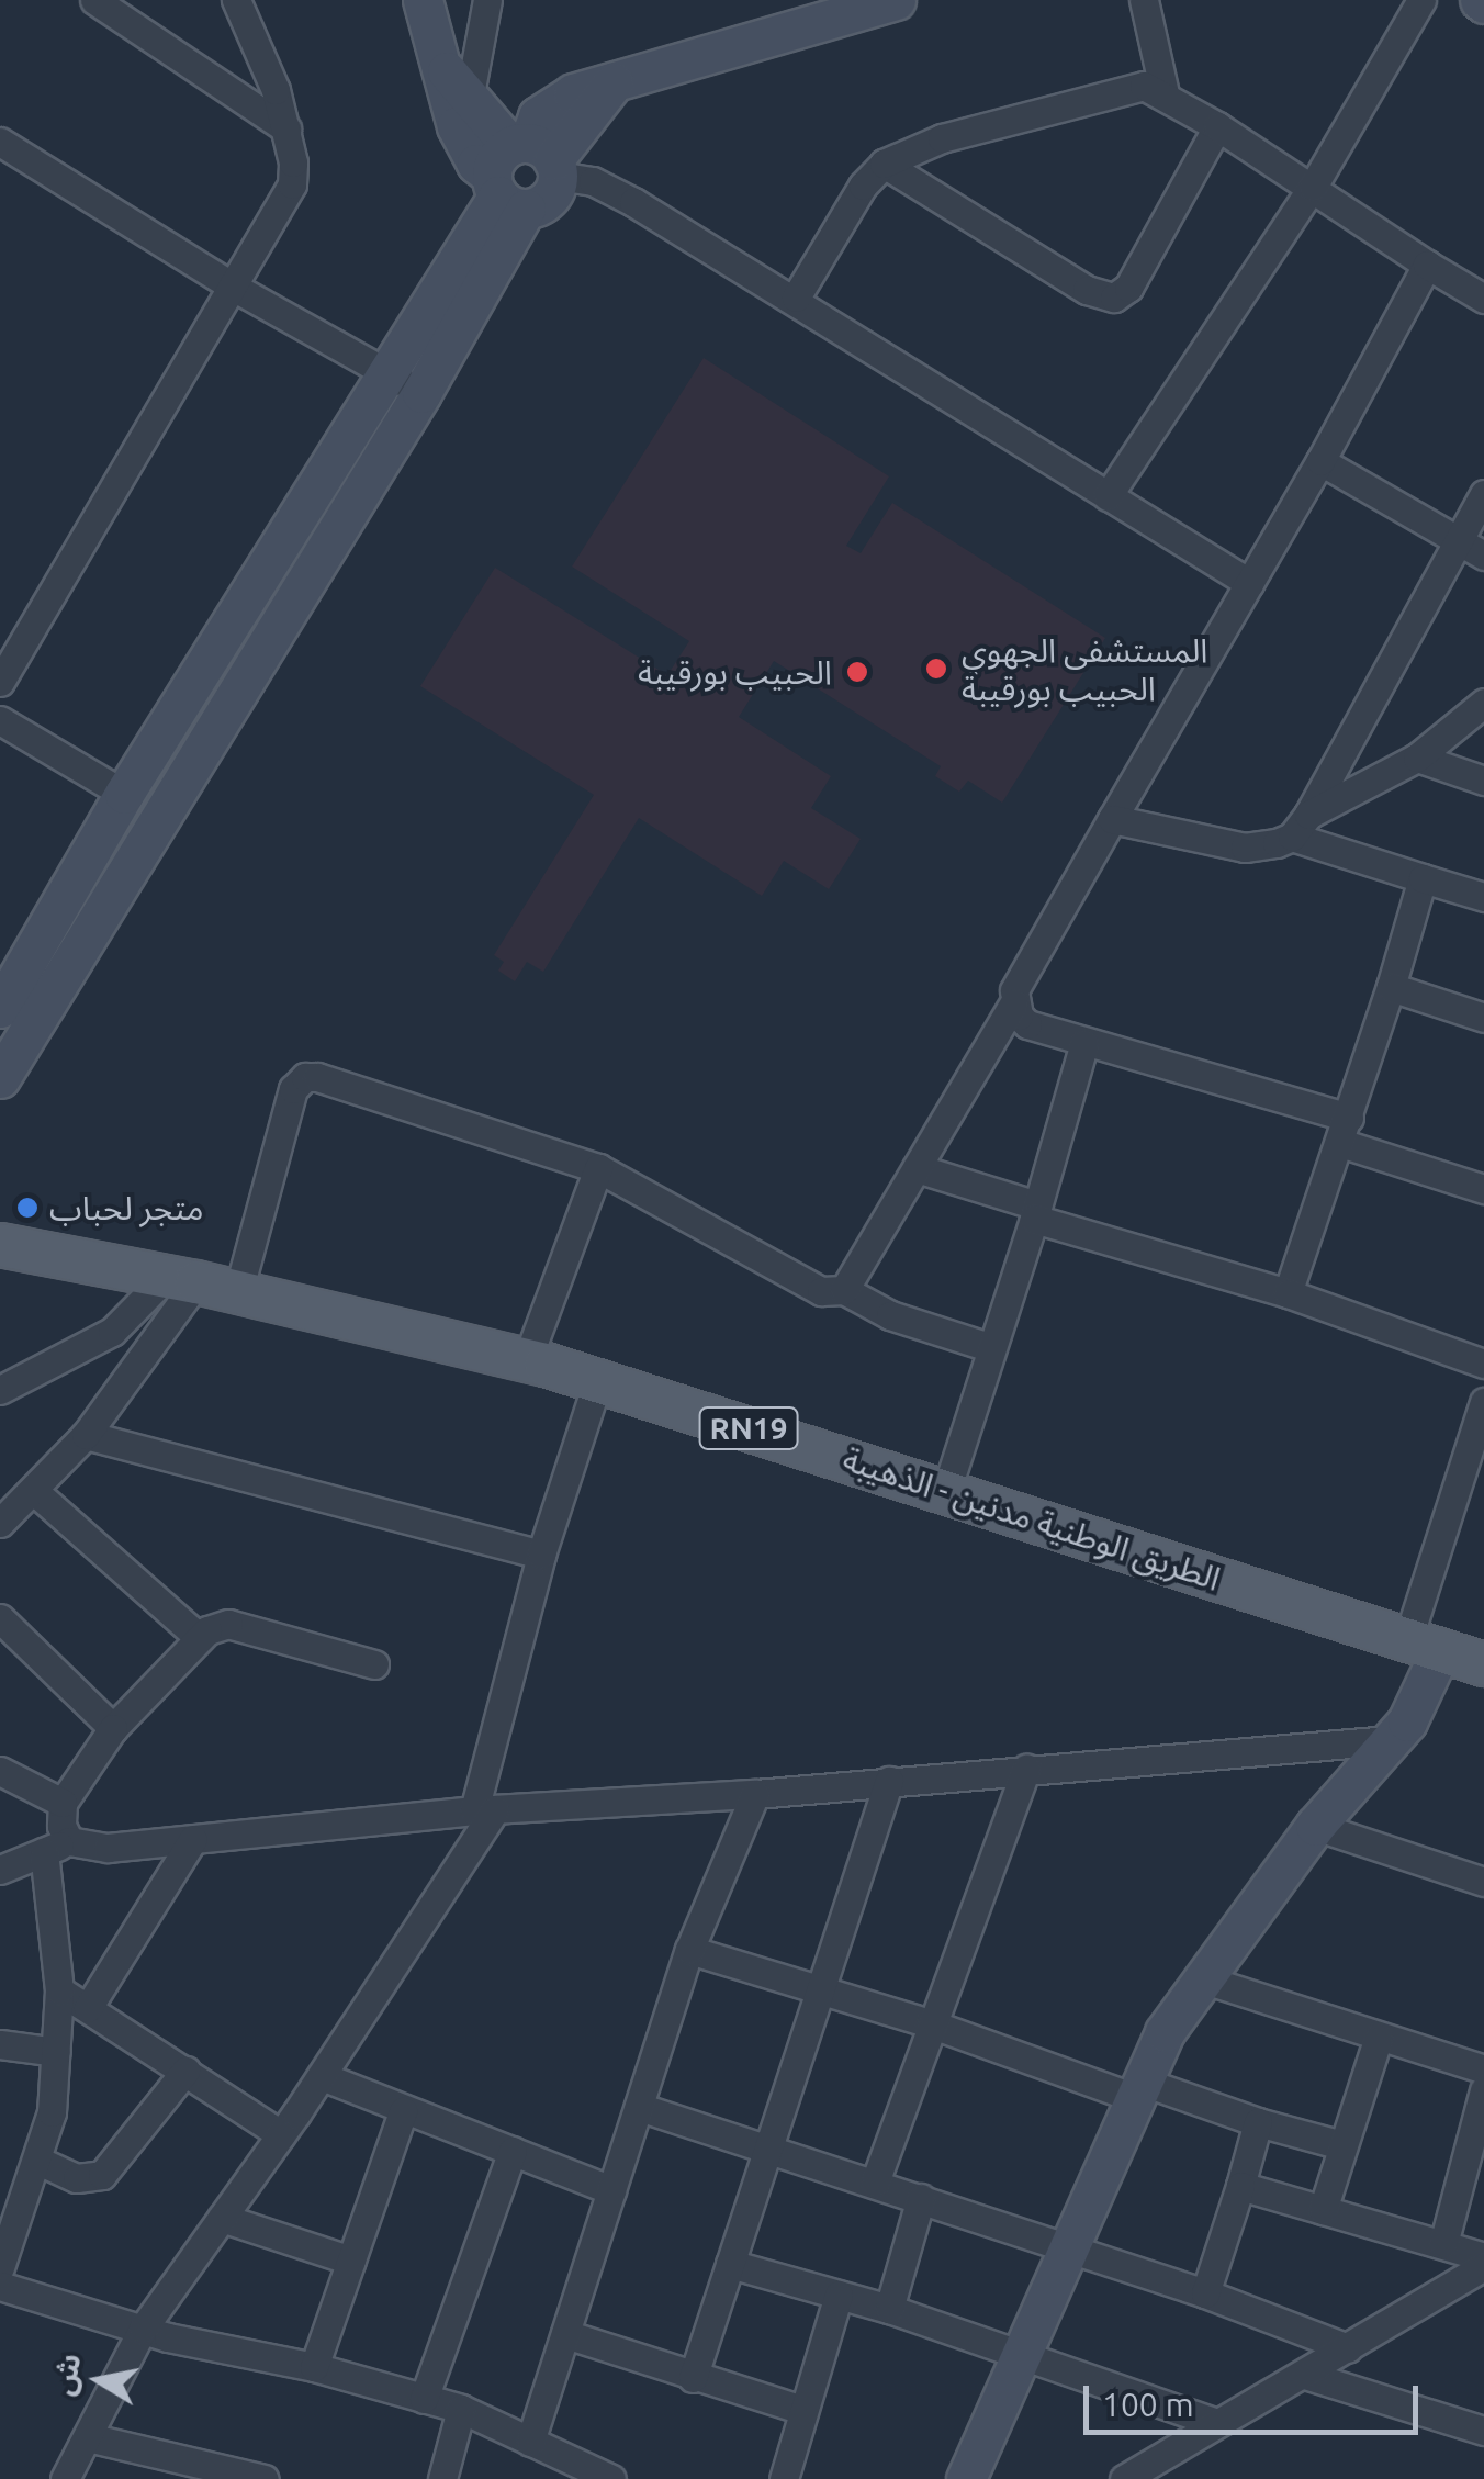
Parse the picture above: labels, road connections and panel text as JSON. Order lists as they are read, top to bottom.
{
  "streets": {
    "main road": ["RN19", "الطريق الوطنية مدنين - الذهيبة"]
  },
  "places": ["المستشفى الجهوي الحبيب بورقيبة", "الحبيب بورقيبة", "متجر لحباب"],
  "scale_bar": "100 m",
  "north": "left"
}
